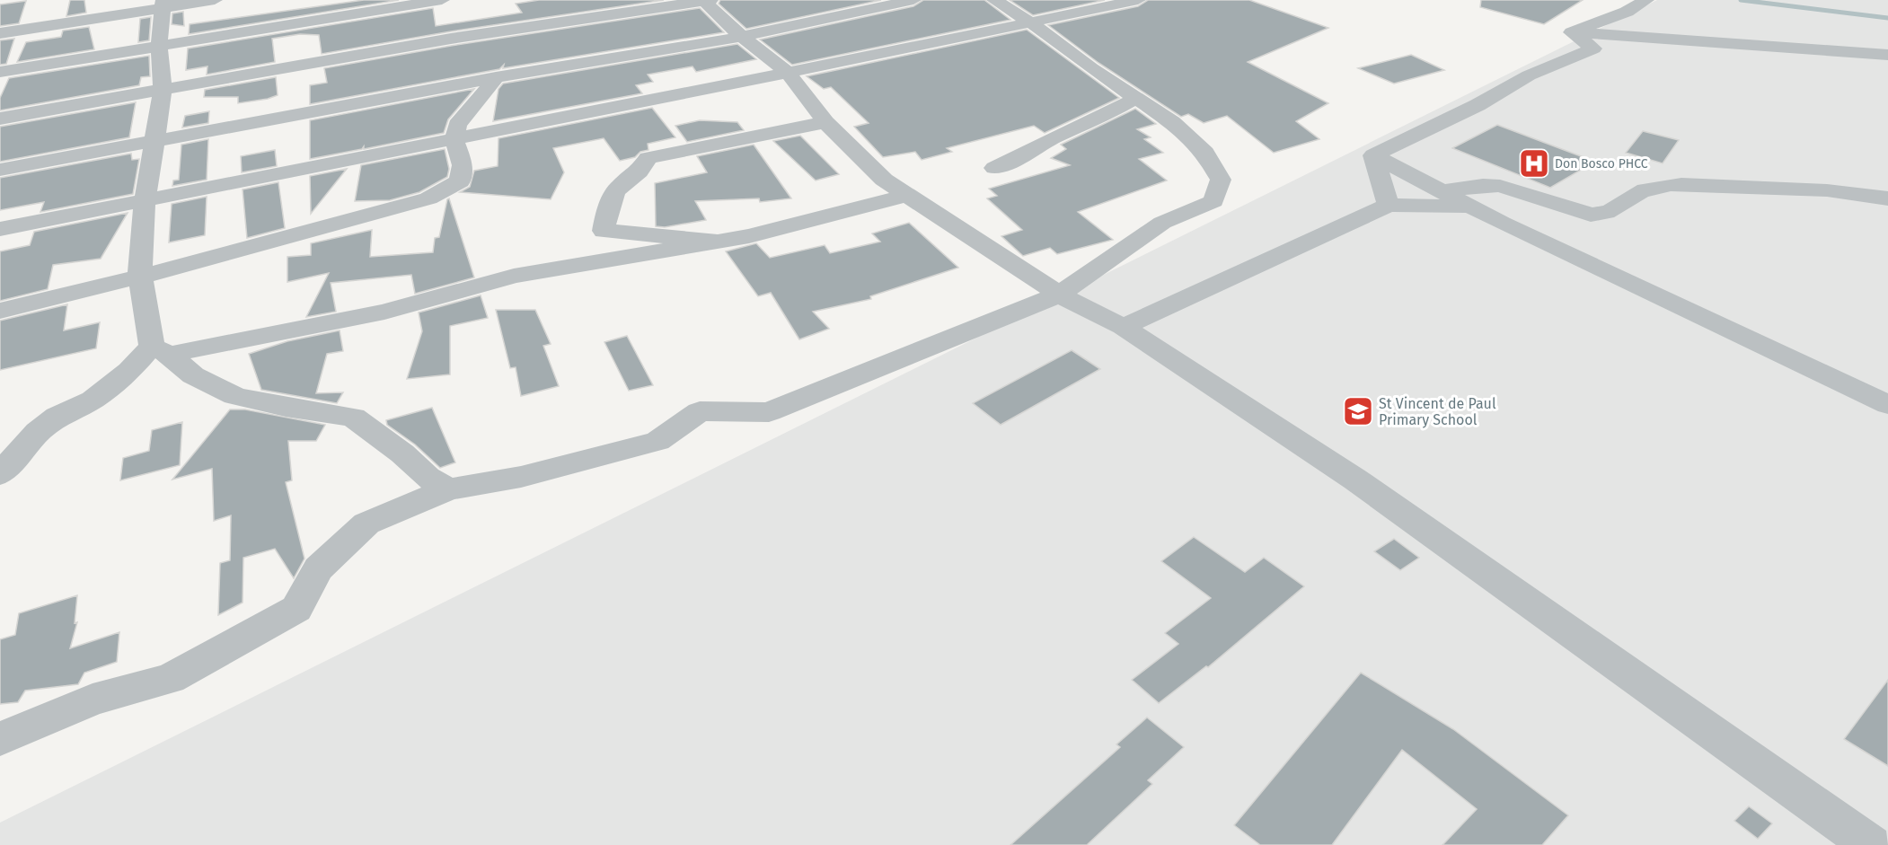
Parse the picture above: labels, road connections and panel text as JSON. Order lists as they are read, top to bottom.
{
  "places": {
    "hospital": ["Don Bosco PHCC"],
    "school or university": ["St Vincent de Paul Primary School"]
  }
}
